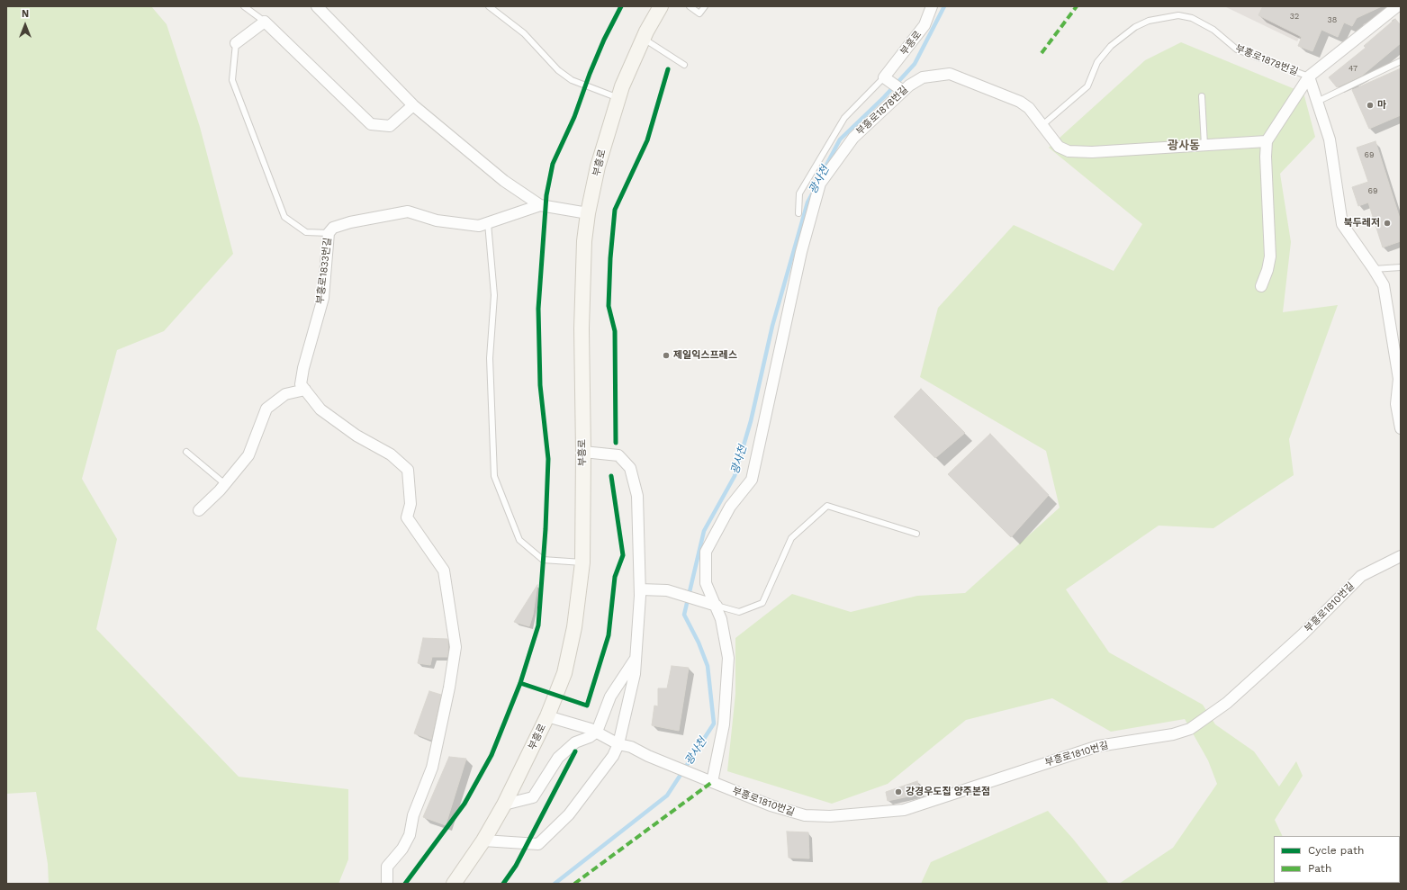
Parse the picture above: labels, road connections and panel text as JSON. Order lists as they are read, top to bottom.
{
  "streets": {
    "main road": ["부흥로"],
    "street": ["부흥로1878번길", "부흥로1833번길", "부흥로1810번길"]
  },
  "districts": ["광사동"],
  "water": ["광사천"],
  "places": [
    "마",
    "북두레저",
    "제일익스프레스",
    "강경우도집 양주본점"
  ],
  "house_numbers": [
    "32",
    "38",
    "47",
    "69",
    "69"
  ],
  "legend": ["Cycle path", "Path"],
  "north": "top"
}
